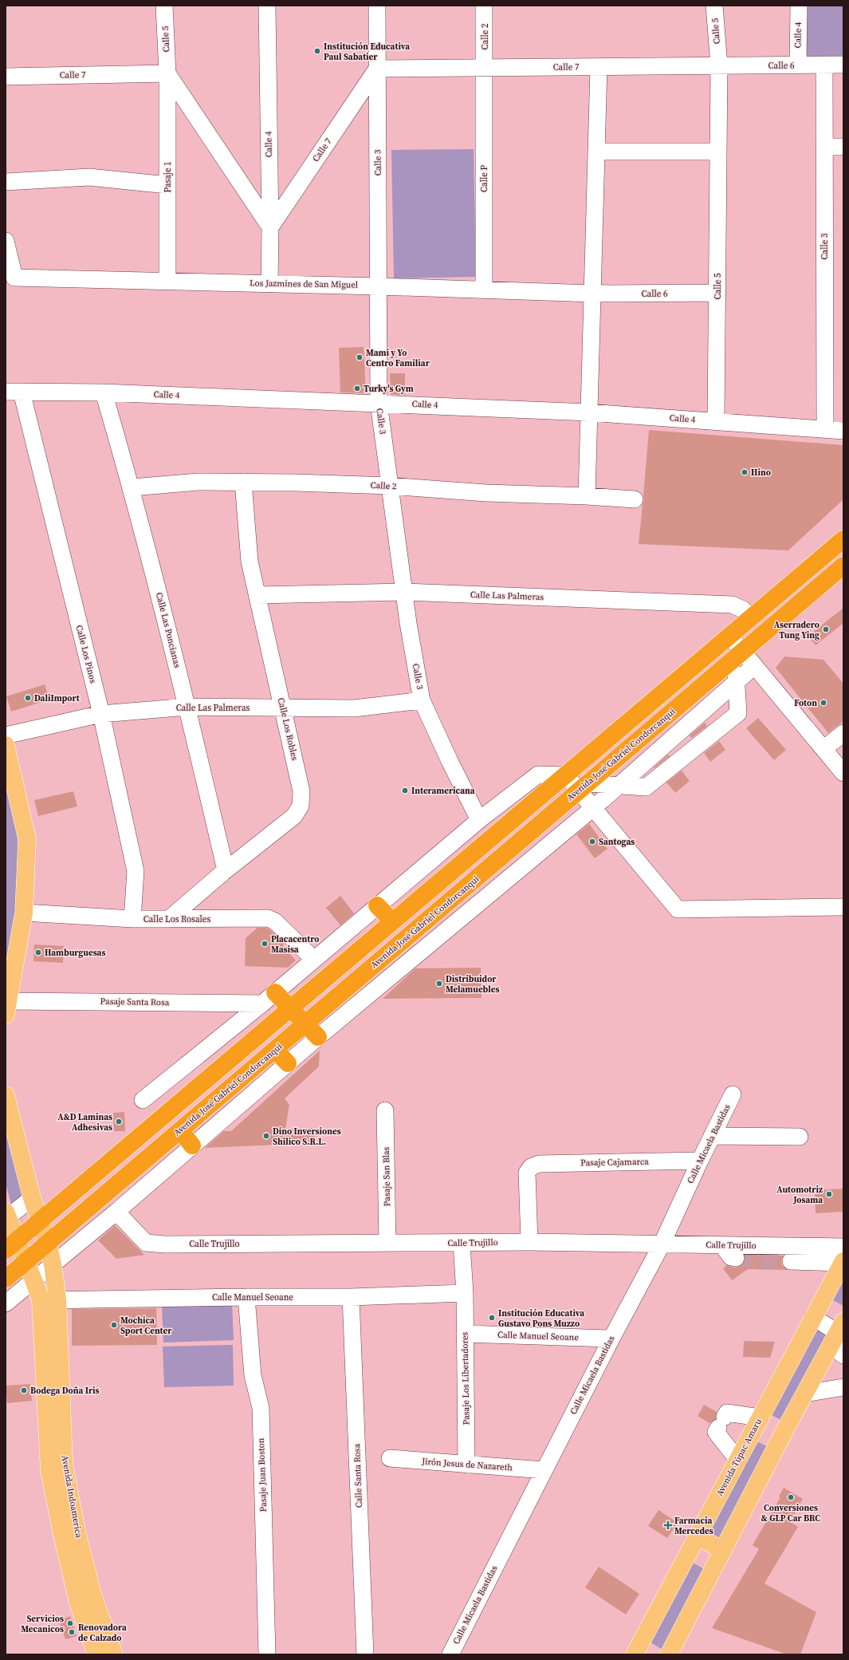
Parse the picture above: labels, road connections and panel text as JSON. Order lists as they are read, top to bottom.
{
  "streets": {
    "highway": ["Avenida José Gabriel Condorcanqui"],
    "main road": ["Avenida Túpac Amaru", "Avenida Indoamerica"],
    "street": [
      "Calle 5",
      "Calle 4",
      "Calle 2",
      "Calle 6",
      "Calle 7",
      "Calle 3",
      "Pasaje 1",
      "Calle P",
      "Los Jazmines de San Miguel",
      "Calle Las Palmeras",
      "Calle Las Poncianas",
      "Calle Los Pinos",
      "Calle Los Robles",
      "Calle Los Rosales",
      "Pasaje Santa Rosa",
      "Calle Micaela Bastidas",
      "Pasaje Cajamarca",
      "Pasaje San Blas",
      "Calle Trujillo",
      "Calle Manuel Seoane",
      "Pasaje Los Libertadores",
      "Jirón Jesus de Nazareth",
      "Pasaje Juan Boston",
      "Calle Santa Rosa"
    ]
  },
  "crossings": [
    ["Calle 5", "Calle 4"],
    ["Calle 5", "Calle 6"],
    ["Calle 5", "Calle 7"],
    ["Calle 5", "Pasaje 1"],
    ["Calle 4", "Calle 6"],
    ["Calle 4", "Calle 7"],
    ["Calle 4", "Calle 3"],
    ["Calle 4", "Los Jazmines de San Miguel"],
    ["Calle 4", "Calle Las Poncianas"],
    ["Calle 4", "Calle Los Pinos"],
    ["Calle 2", "Calle 7"],
    ["Calle 2", "Calle 3"],
    ["Calle 2", "Calle P"],
    ["Calle 2", "Calle Las Poncianas"],
    ["Calle 2", "Calle Los Robles"],
    ["Calle 6", "Calle 7"],
    ["Calle 6", "Calle 3"],
    ["Calle 6", "Los Jazmines de San Miguel"],
    ["Calle 7", "Calle 3"],
    ["Calle 7", "Pasaje 1"],
    ["Calle 7", "Calle P"],
    ["Calle 3", "Los Jazmines de San Miguel"],
    ["Calle 3", "Calle Las Palmeras"],
    ["Pasaje 1", "Los Jazmines de San Miguel"],
    ["Calle P", "Los Jazmines de San Miguel"],
    ["Calle Las Palmeras", "Calle Las Poncianas"],
    ["Calle Las Palmeras", "Calle Los Pinos"],
    ["Calle Las Palmeras", "Calle Los Robles"],
    ["Calle Las Poncianas", "Calle Los Robles"],
    ["Calle Los Pinos", "Calle Los Rosales"],
    ["Calle Los Robles", "Calle Los Rosales"],
    ["Avenida José Gabriel Condorcanqui", "Avenida Indoamerica"],
    ["Calle Micaela Bastidas", "Pasaje Cajamarca"],
    ["Calle Micaela Bastidas", "Calle Trujillo"],
    ["Calle Micaela Bastidas", "Calle Manuel Seoane"],
    ["Calle Micaela Bastidas", "Jirón Jesus de Nazareth"],
    ["Pasaje Cajamarca", "Calle Trujillo"],
    ["Pasaje San Blas", "Calle Trujillo"],
    ["Calle Trujillo", "Pasaje Los Libertadores"],
    ["Calle Trujillo", "Avenida Túpac Amaru"],
    ["Calle Manuel Seoane", "Pasaje Los Libertadores"],
    ["Calle Manuel Seoane", "Pasaje Juan Boston"],
    ["Calle Manuel Seoane", "Calle Santa Rosa"],
    ["Calle Manuel Seoane", "Avenida Indoamerica"],
    ["Pasaje Los Libertadores", "Jirón Jesus de Nazareth"]
  ],
  "places": {
    "other": [
      "Institución Educativa Paul Sabatier",
      "Mami y Yo Centro Familiar",
      "Turky's Gym",
      "Hino",
      "Aserradero Tung Ying",
      "DaliImport",
      "Foton",
      "Interamericana",
      "Santogas",
      "Placacentro Masisa",
      "Hamburguesas",
      "Distribuidor Melamuebles",
      "A&D Laminas Adhesivas",
      "Dino Inversiones Shilico S.R.L.",
      "Automotriz Josama",
      "Institución Educativa Gustavo Pons Muzzo",
      "Mochica Sport Center",
      "Bodega Doña Iris",
      "Conversiones & GLP Car BRC",
      "Servicios Mecanicos",
      "Renovadora de Calzado"
    ],
    "health": ["Farmacia Mercedes"]
  }
}
